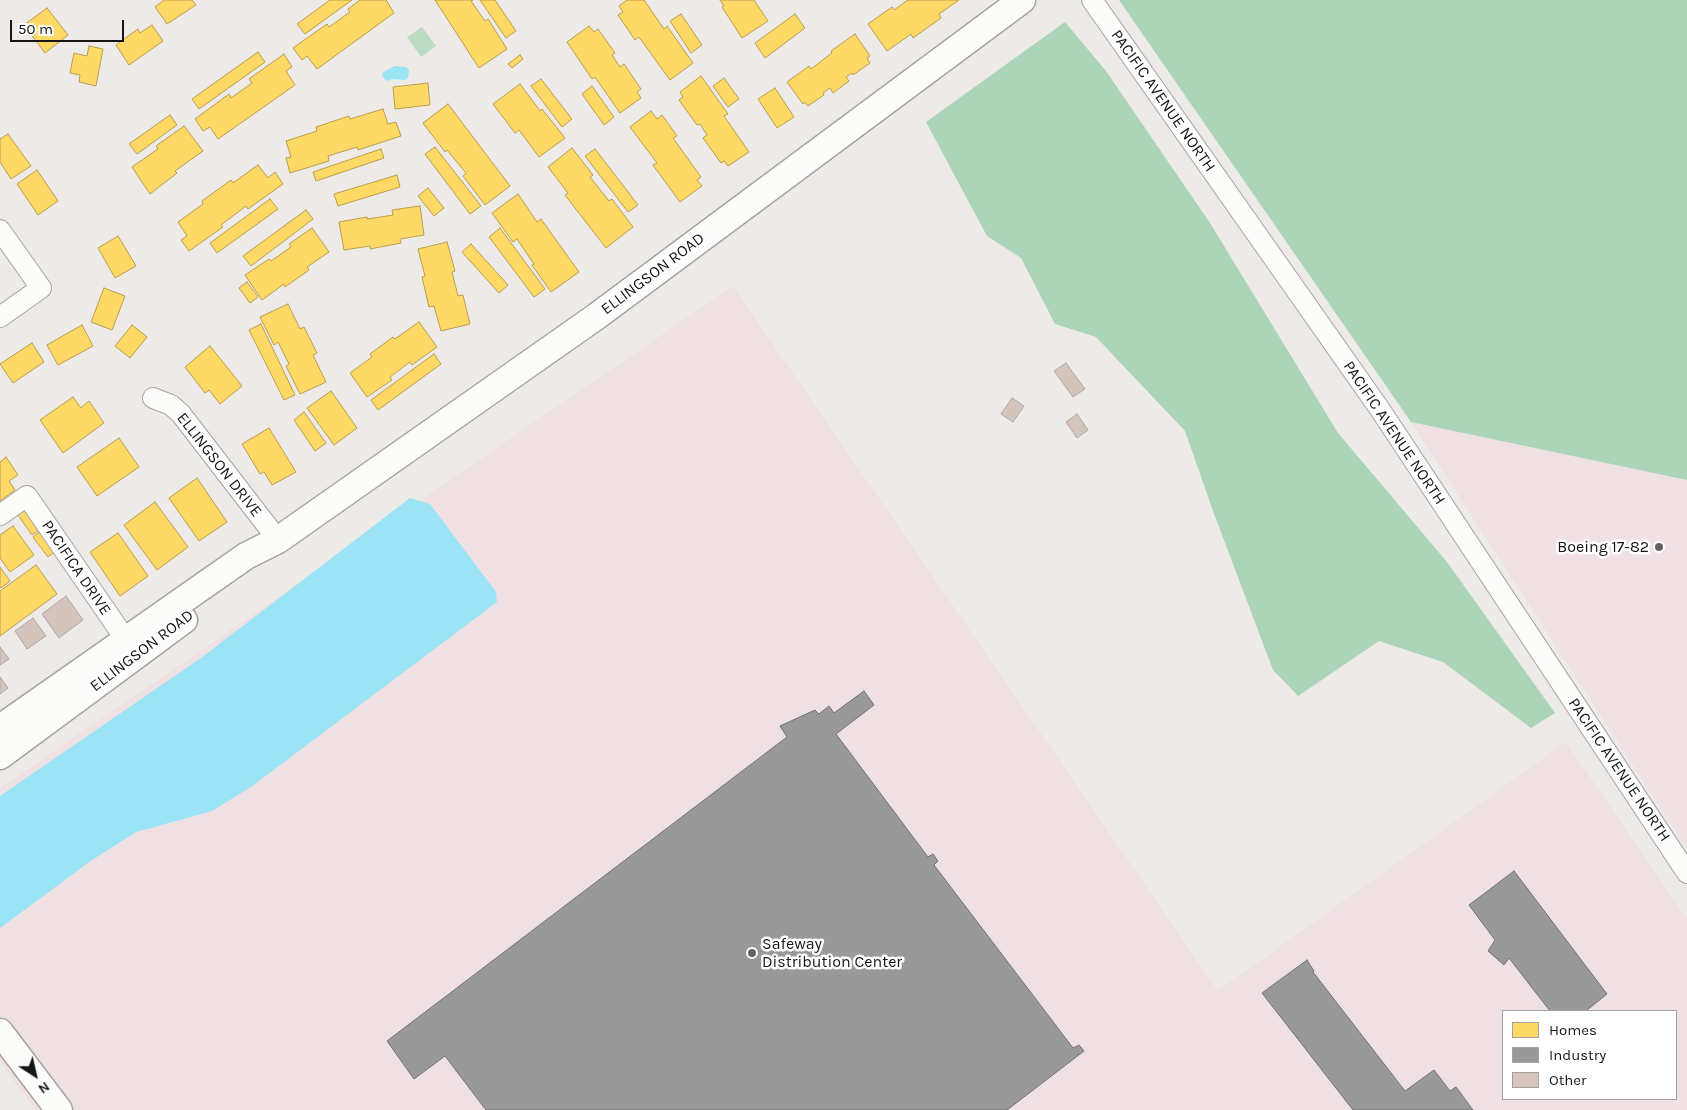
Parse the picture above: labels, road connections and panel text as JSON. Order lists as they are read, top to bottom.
{
  "streets": {
    "main road": ["ELLINGSON ROAD"],
    "street": ["PACIFIC AVENUE NORTH", "ELLINGSON DRIVE", "PACIFICA DRIVE"]
  },
  "crossings": [
    ["ELLINGSON ROAD", "ELLINGSON DRIVE"],
    ["ELLINGSON ROAD", "PACIFICA DRIVE"]
  ],
  "places": ["Boeing 17-82", "Safeway Distribution Center"],
  "legend": ["Homes", "Industry", "Other"],
  "scale_bar": "50 m",
  "north": "bottom right"
}
